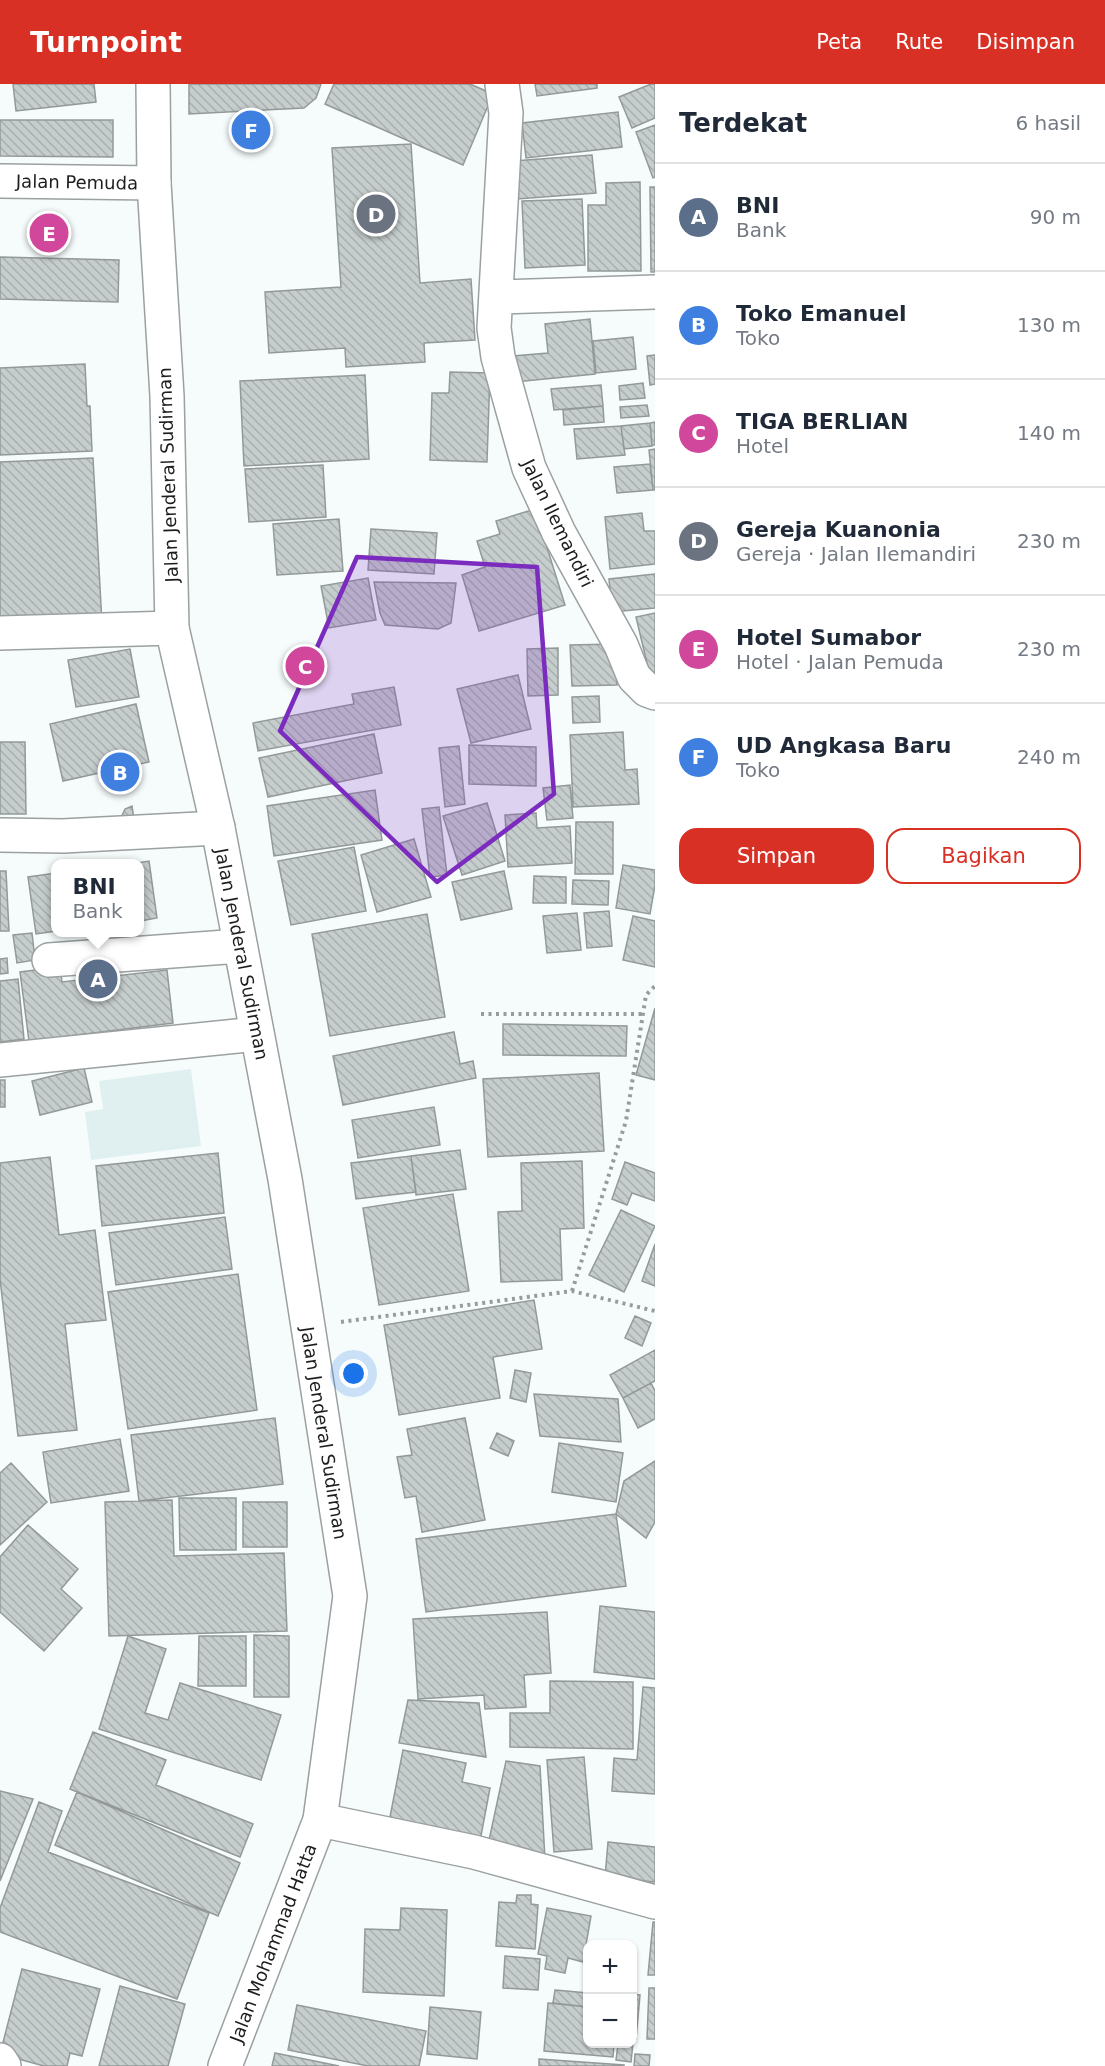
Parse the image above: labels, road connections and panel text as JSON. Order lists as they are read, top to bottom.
{
  "streets": {
    "main road": [
      "Jalan Pemuda",
      "Jalan Jenderal Sudirman",
      "Jalan Ilemandiri",
      "Jalan Mohammad Hatta"
    ]
  },
  "crossings": [
    ["Jalan Pemuda", "Jalan Jenderal Sudirman"],
    ["Jalan Jenderal Sudirman", "Jalan Mohammad Hatta"]
  ],
  "page": {
    "header": "Turnpoint",
    "nav": ["Peta", "Rute", "Disimpan"],
    "heading": ["Terdekat", "6 hasil"],
    "pins": [
      "F",
      "D",
      "E",
      "C",
      "B",
      "A"
    ],
    "list": [
      {
        "mark": "A",
        "name": "BNI",
        "note": "Bank",
        "value": "90 m"
      },
      {
        "mark": "B",
        "name": "Toko Emanuel",
        "note": "Toko",
        "value": "130 m"
      },
      {
        "mark": "C",
        "name": "TIGA BERLIAN",
        "note": "Hotel",
        "value": "140 m"
      },
      {
        "mark": "D",
        "name": "Gereja Kuanonia",
        "note": "Gereja · Jalan Ilemandiri",
        "value": "230 m"
      },
      {
        "mark": "E",
        "name": "Hotel Sumabor",
        "note": "Hotel · Jalan Pemuda",
        "value": "230 m"
      },
      {
        "mark": "F",
        "name": "UD Angkasa Baru",
        "note": "Toko",
        "value": "240 m"
      }
    ],
    "buttons": ["Simpan", "Bagikan"],
    "popup": ["BNI", "Bank"],
    "map_buttons": ["+", "−"]
  }
}
